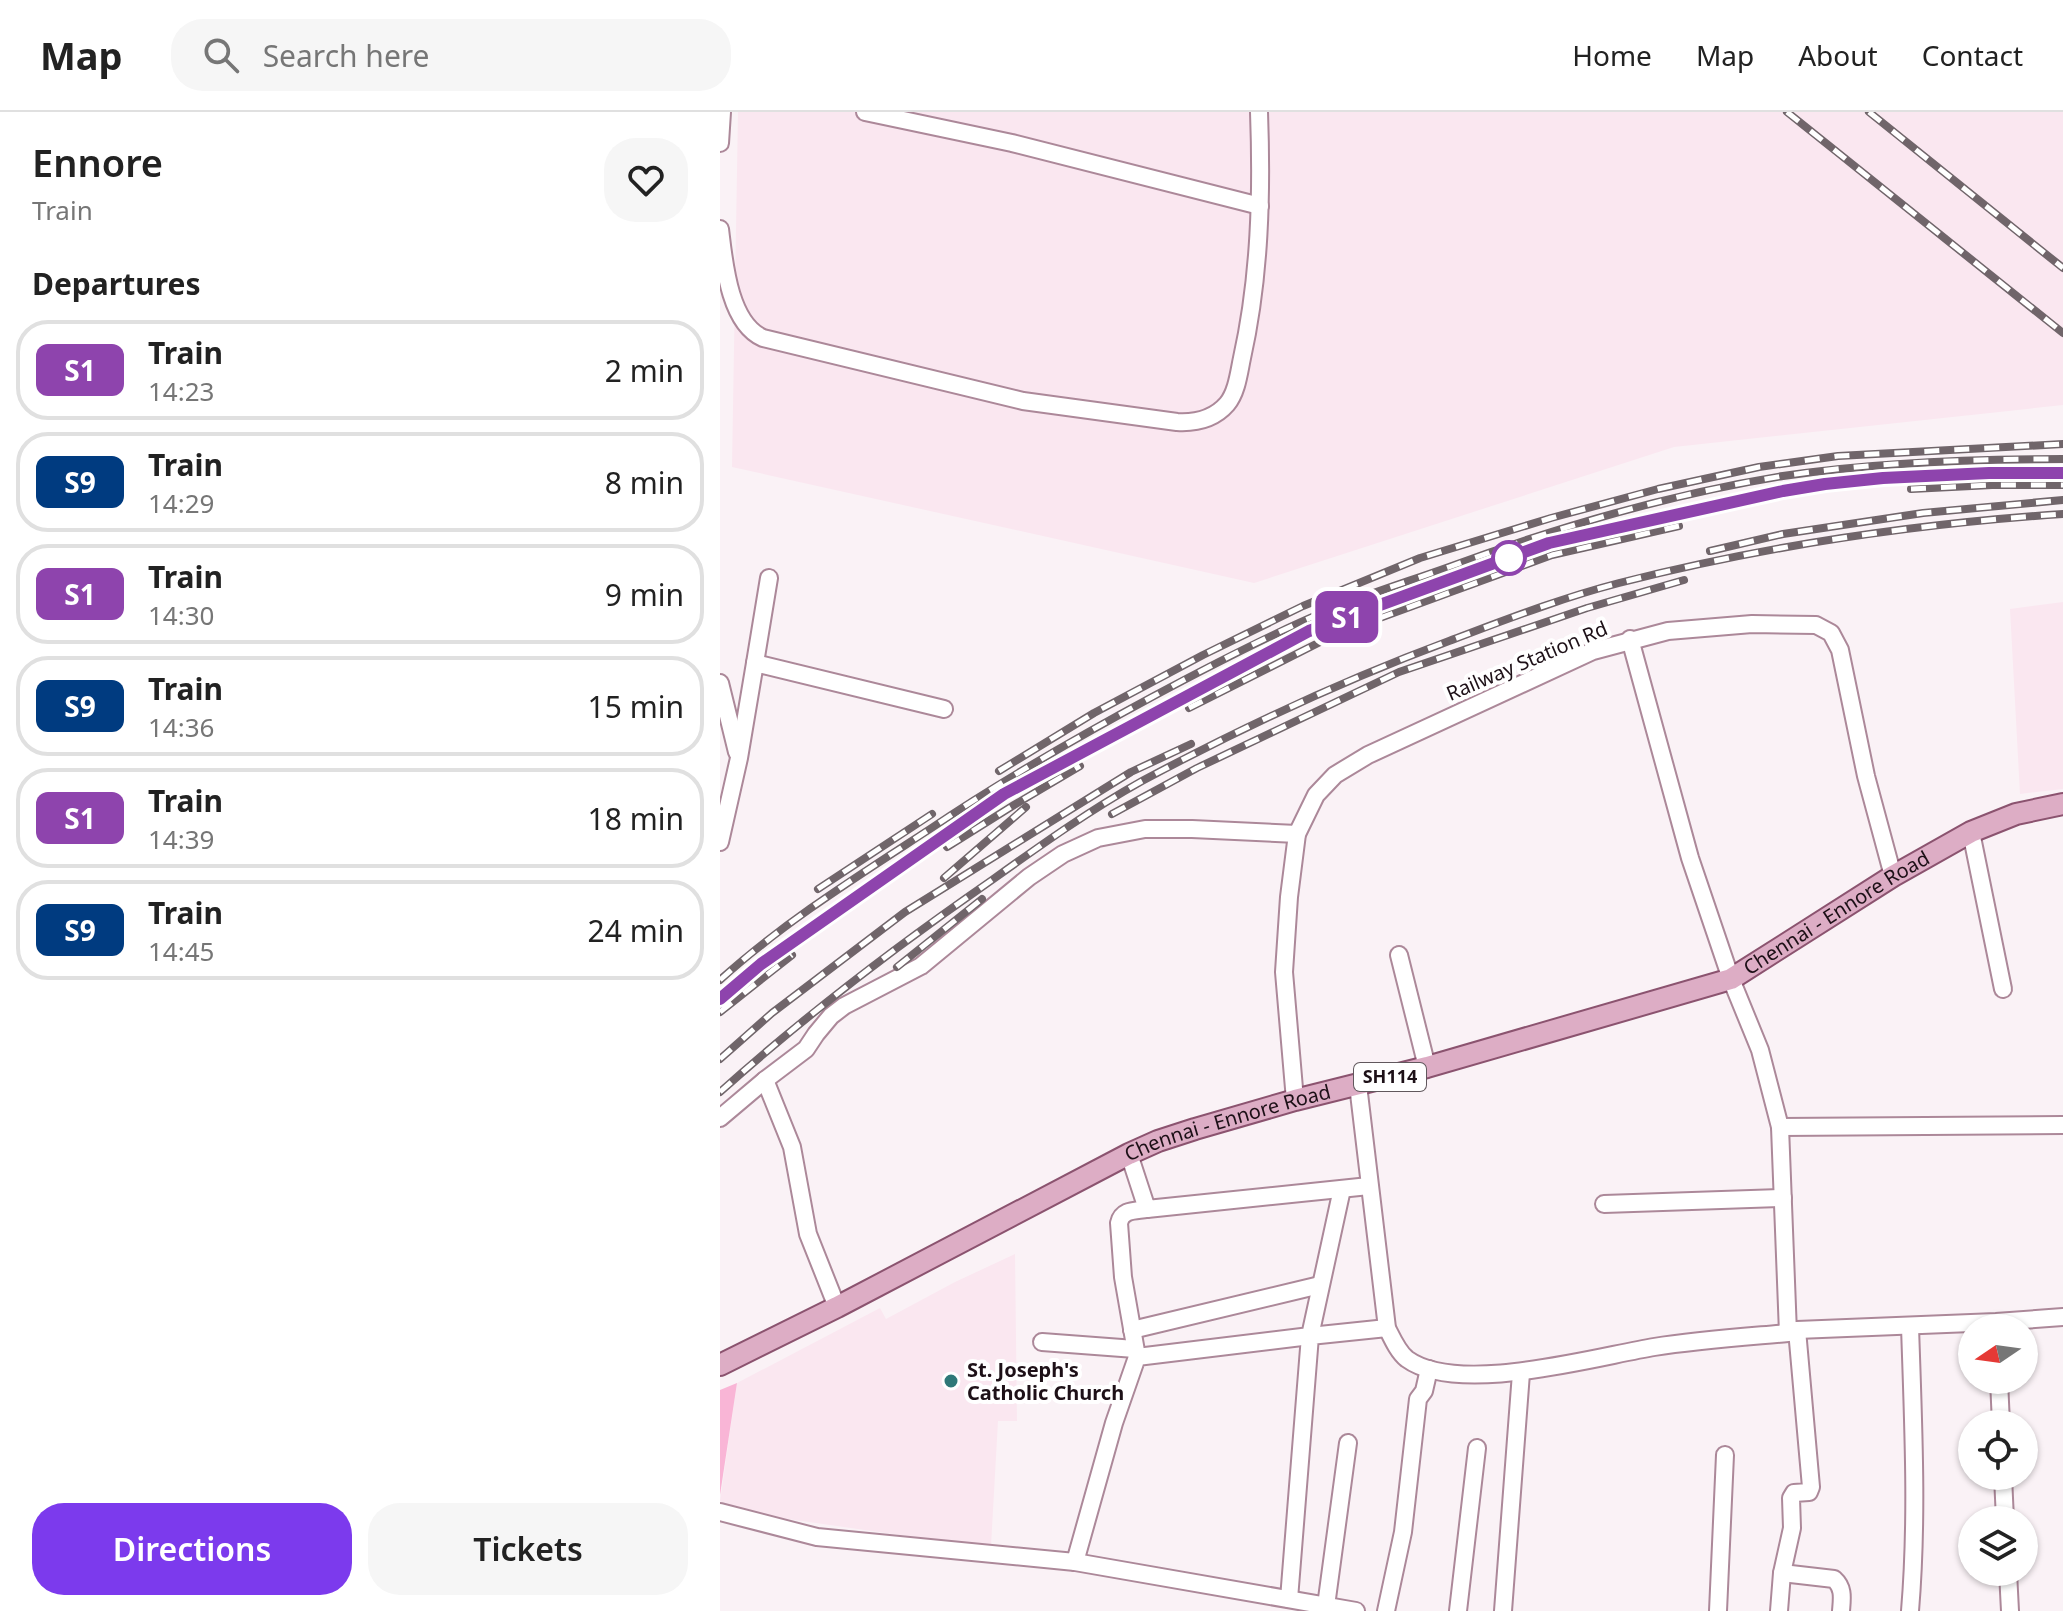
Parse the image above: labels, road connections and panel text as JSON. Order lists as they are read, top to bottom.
{
  "streets": {
    "main road": ["Chennai - Ennore Road", "SH114"],
    "street": ["Railway Station Rd"]
  },
  "crossings": [
    ["Railway Station Rd", "Chennai - Ennore Road"]
  ],
  "places": ["St. Joseph's Catholic Church"],
  "north": "left",
  "page": {
    "header": "Map",
    "search": "Search here",
    "nav": [
      "Home",
      "Map",
      "About",
      "Contact"
    ],
    "heading": [
      ["Ennore", "Train"],
      "Departures"
    ],
    "on_map": "S1",
    "list": [
      {
        "mark": "S1",
        "name": "Train",
        "note": "14:23",
        "value": "2 min"
      },
      {
        "mark": "S9",
        "name": "Train",
        "note": "14:29",
        "value": "8 min"
      },
      {
        "mark": "S1",
        "name": "Train",
        "note": "14:30",
        "value": "9 min"
      },
      {
        "mark": "S9",
        "name": "Train",
        "note": "14:36",
        "value": "15 min"
      },
      {
        "mark": "S1",
        "name": "Train",
        "note": "14:39",
        "value": "18 min"
      },
      {
        "mark": "S9",
        "name": "Train",
        "note": "14:45",
        "value": "24 min"
      }
    ],
    "buttons": ["Directions", "Tickets"]
  }
}
